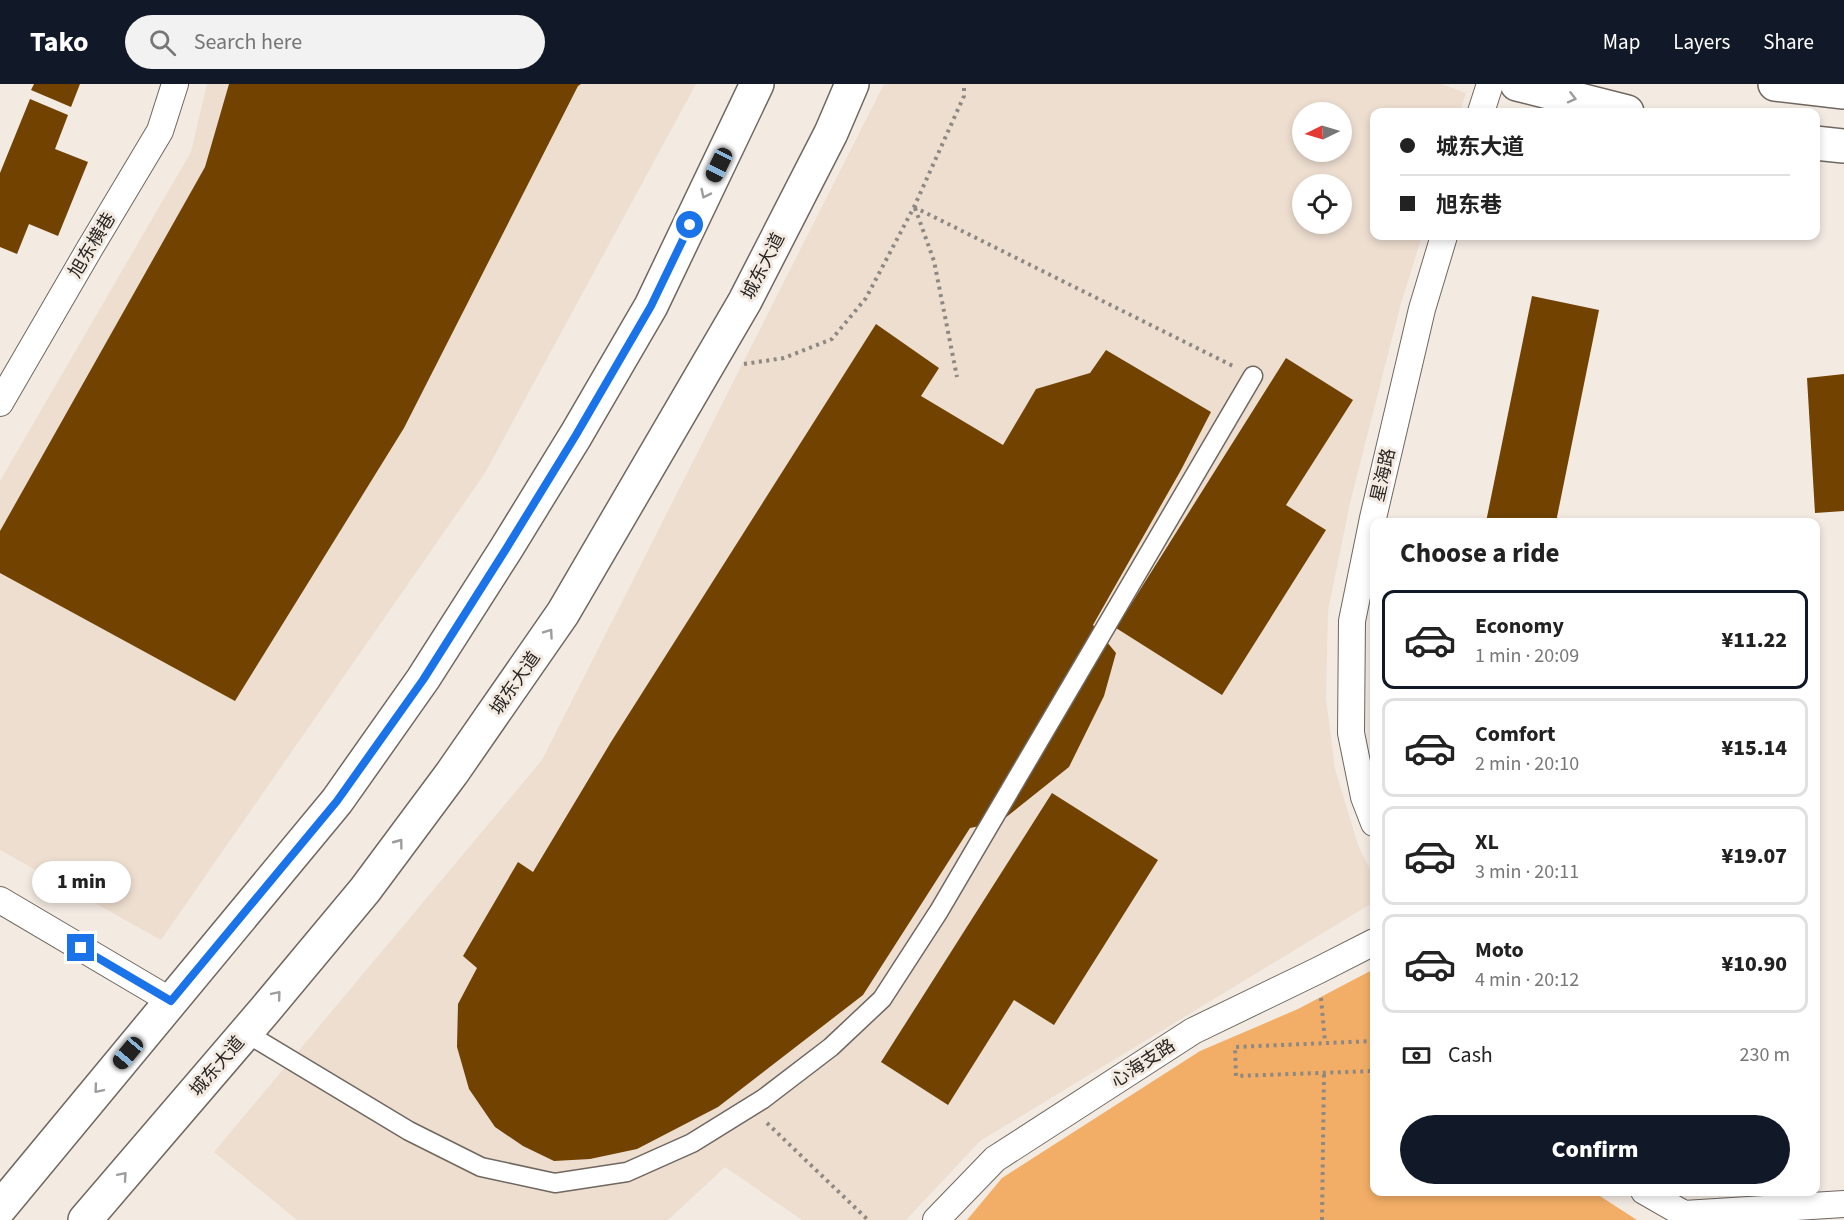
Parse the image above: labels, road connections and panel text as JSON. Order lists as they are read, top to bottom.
{
  "streets": {
    "main road": ["城东大道"],
    "street": ["旭东横巷", "星海路", "心海支路"]
  },
  "north": "left",
  "page": {
    "header": "Tako",
    "search": "Search here",
    "nav": ["Map", "Layers", "Share"],
    "banner": ["城东大道", "旭东巷"],
    "heading": "Choose a ride",
    "list": [
      {
        "name": "Economy",
        "note": "1 min · 20:09",
        "value": "¥11.22"
      },
      {
        "name": "Comfort",
        "note": "2 min · 20:10",
        "value": "¥15.14"
      },
      {
        "name": "XL",
        "note": "3 min · 20:11",
        "value": "¥19.07"
      },
      {
        "name": "Moto",
        "note": "4 min · 20:12",
        "value": "¥10.90"
      }
    ],
    "bubble": "1 min",
    "pay": ["Cash", "230 m"],
    "buttons": "Confirm"
  }
}
